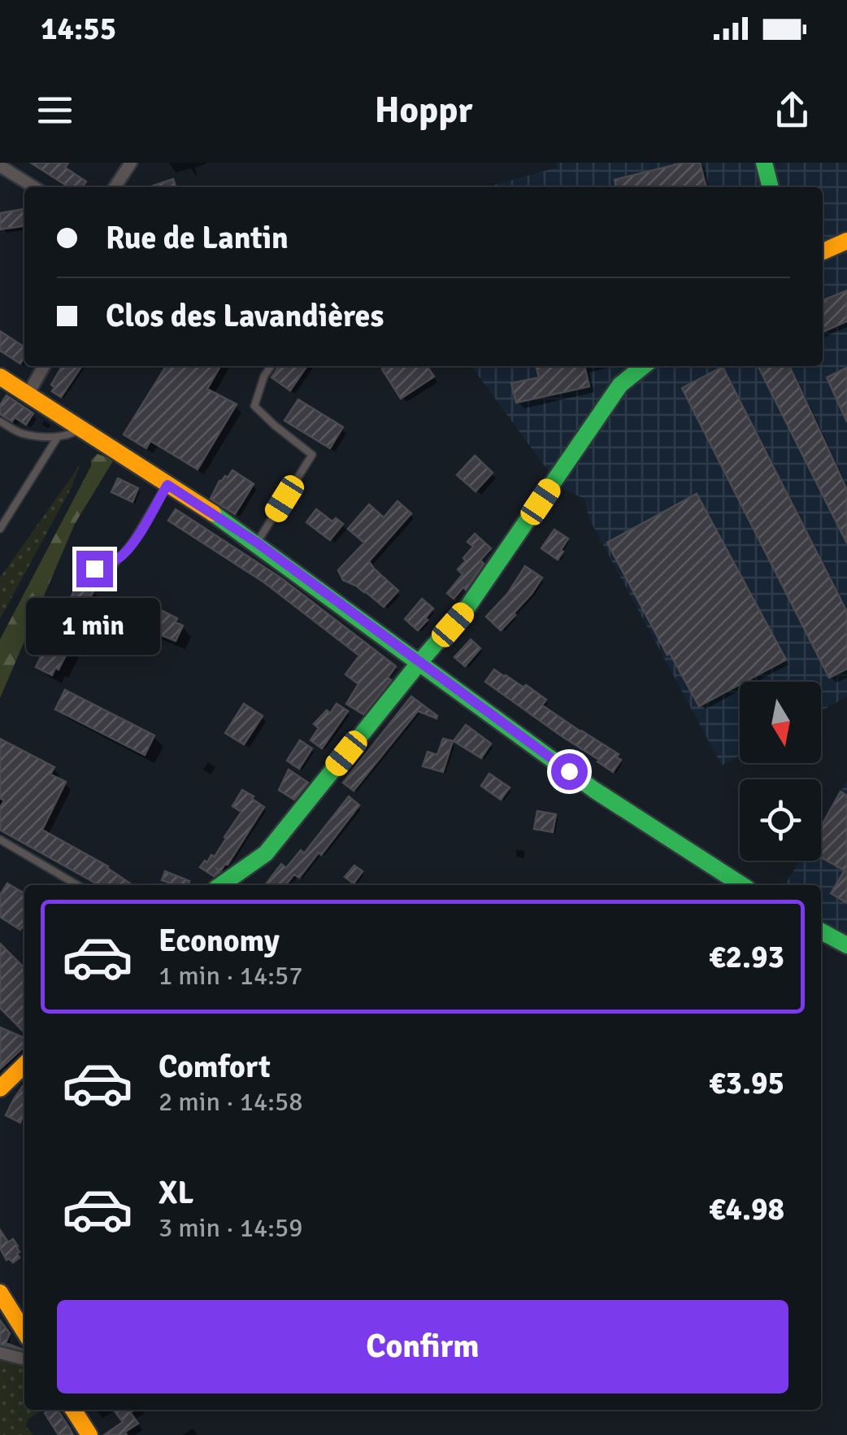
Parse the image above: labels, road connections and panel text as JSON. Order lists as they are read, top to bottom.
{
  "north": "bottom",
  "page": {
    "status": "14:55",
    "header": "Hoppr",
    "banner": ["Rue de Lantin", "Clos des Lavandières"],
    "bubble": "1 min",
    "list": [
      {
        "name": "Economy",
        "note": "1 min · 14:57",
        "value": "€2.93"
      },
      {
        "name": "Comfort",
        "note": "2 min · 14:58",
        "value": "€3.95"
      },
      {
        "name": "XL",
        "note": "3 min · 14:59",
        "value": "€4.98"
      }
    ],
    "buttons": "Confirm"
  }
}
